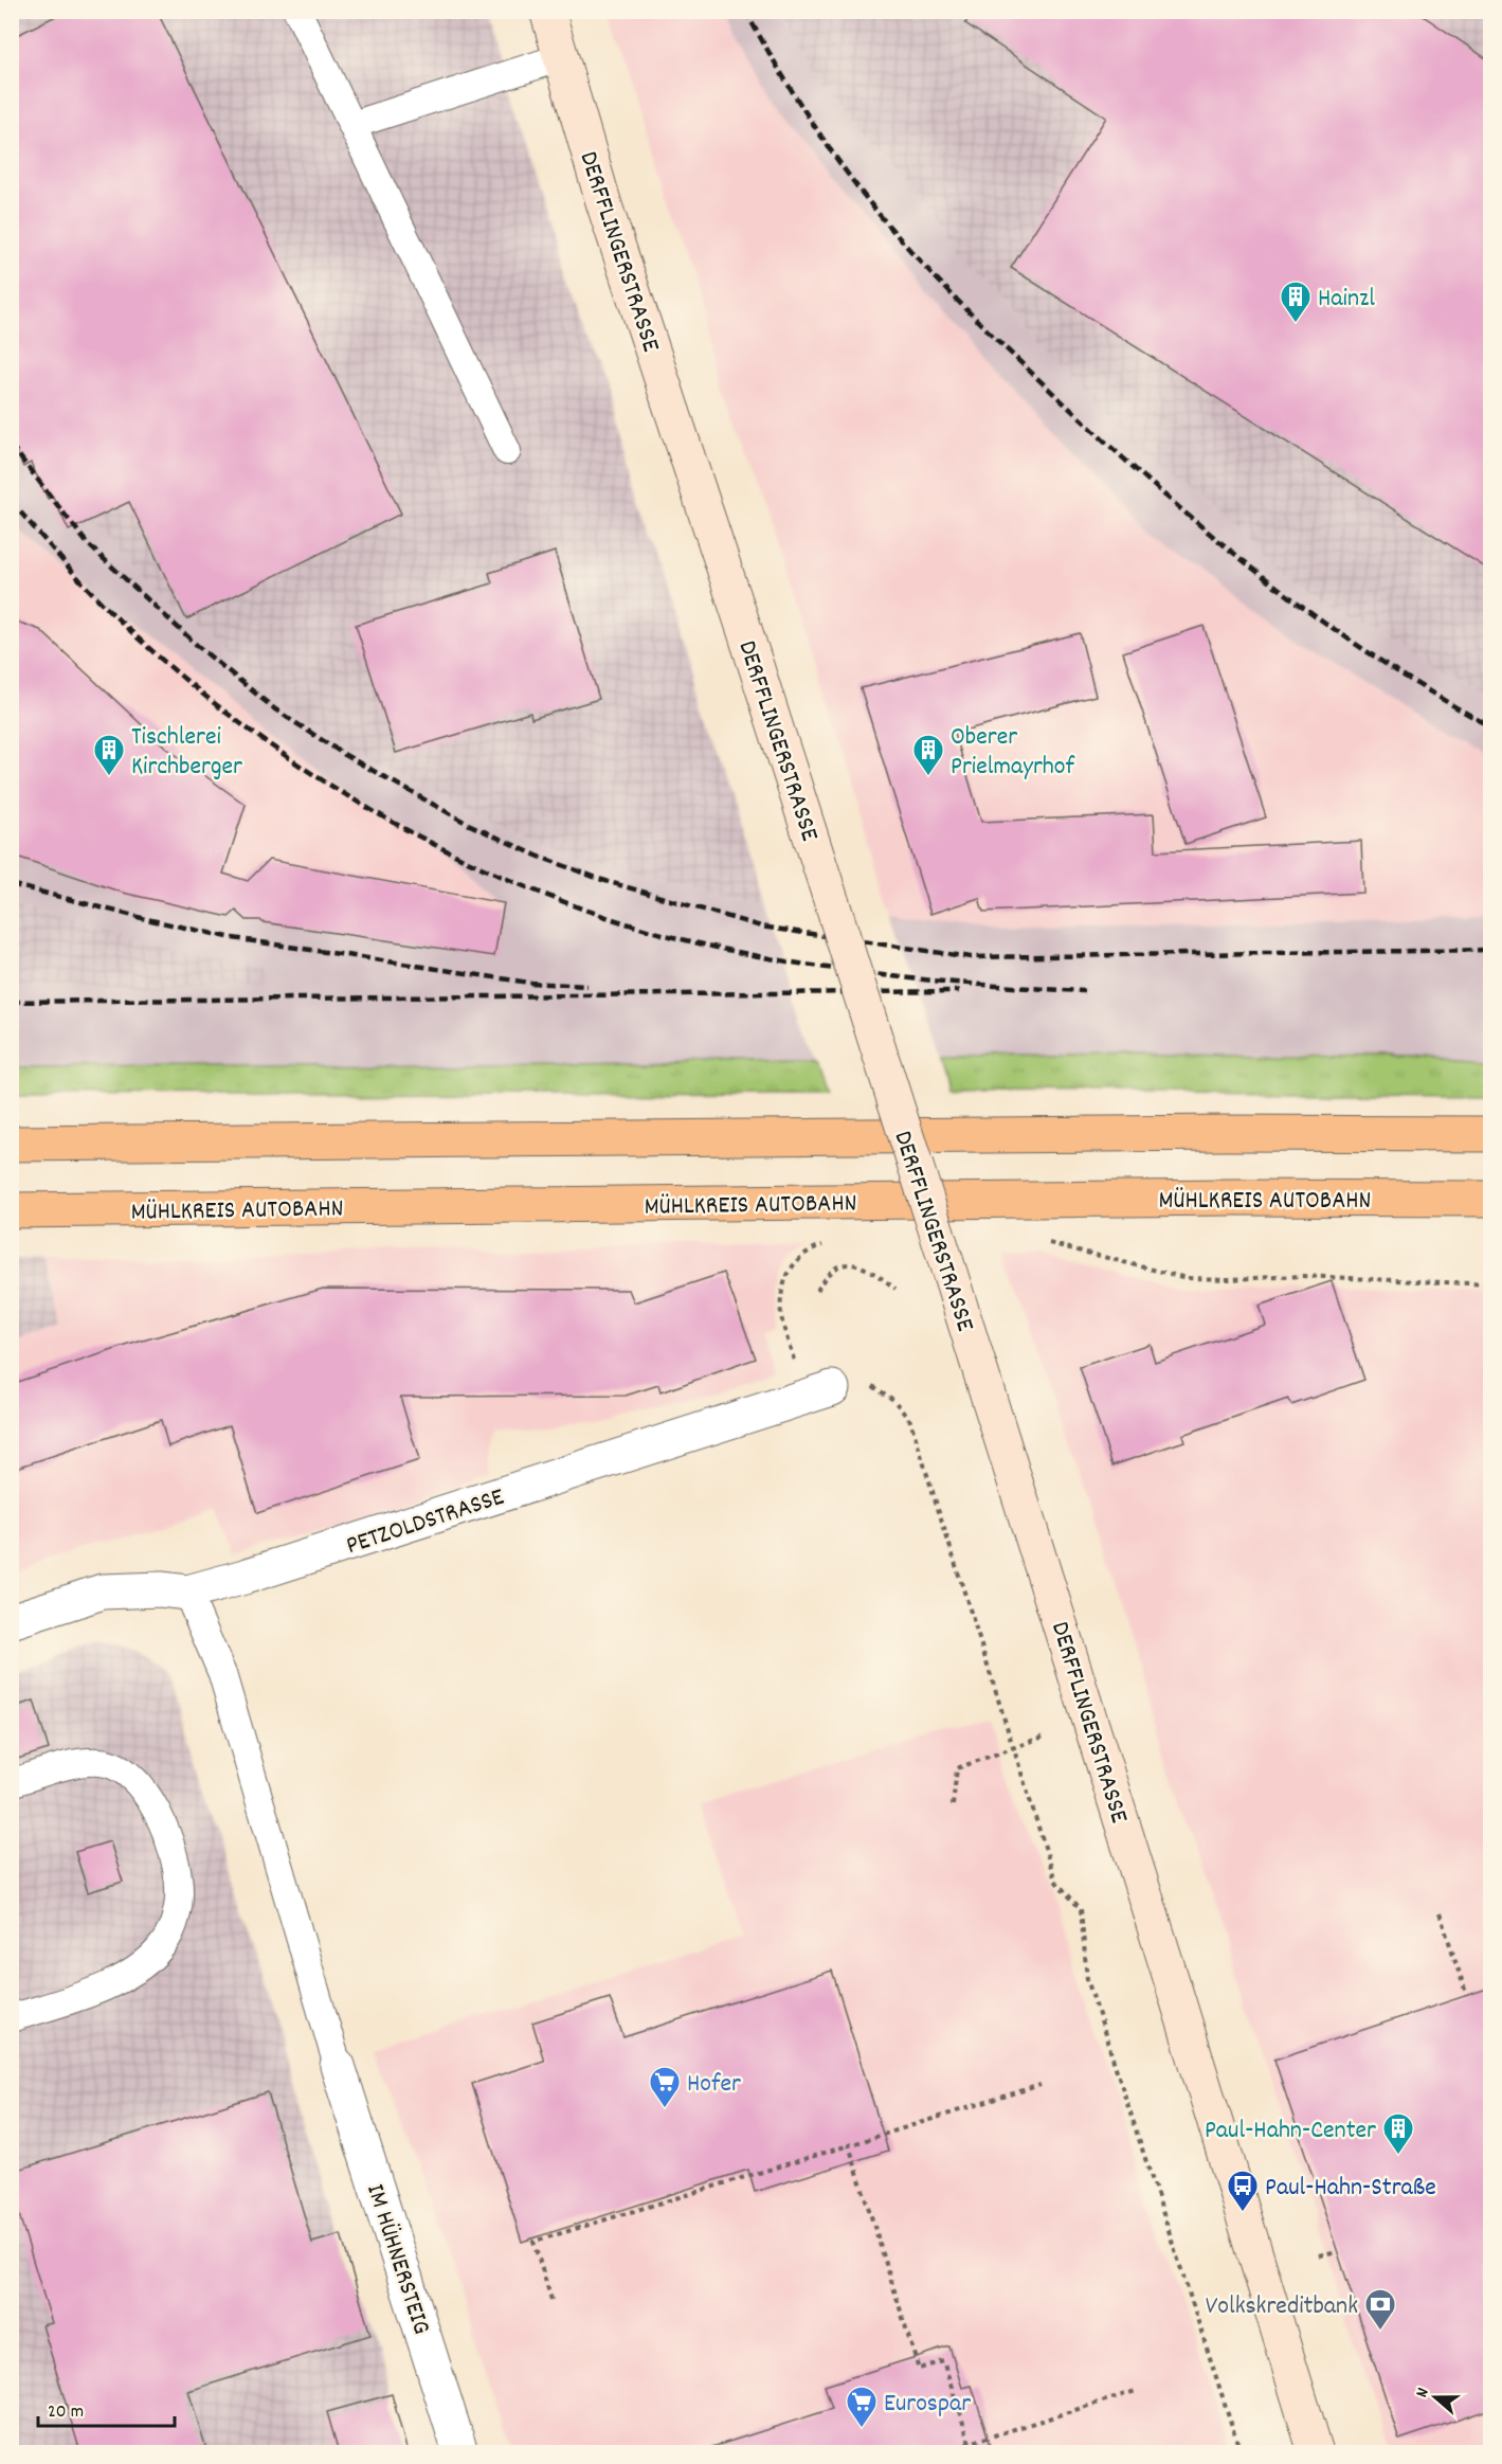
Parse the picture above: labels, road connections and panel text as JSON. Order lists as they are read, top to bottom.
{
  "streets": {
    "highway": ["MÜHLKREIS AUTOBAHN"],
    "street": ["DERFFLINGERSTRASSE", "PETZOLDSTRASSE", "IM HÜHNERSTEIG"]
  },
  "places": {
    "building": [
      "Hainzl",
      "Tischlerei Kirchberger",
      "Oberer Prielmayrhof",
      "Paul-Hahn-Center"
    ],
    "supermarket": ["Hofer", "Eurospar"],
    "bus stop": ["Paul-Hahn-Straße"],
    "bank": ["Volkskreditbank"]
  },
  "scale_bar": "20 m",
  "north": "left"
}
